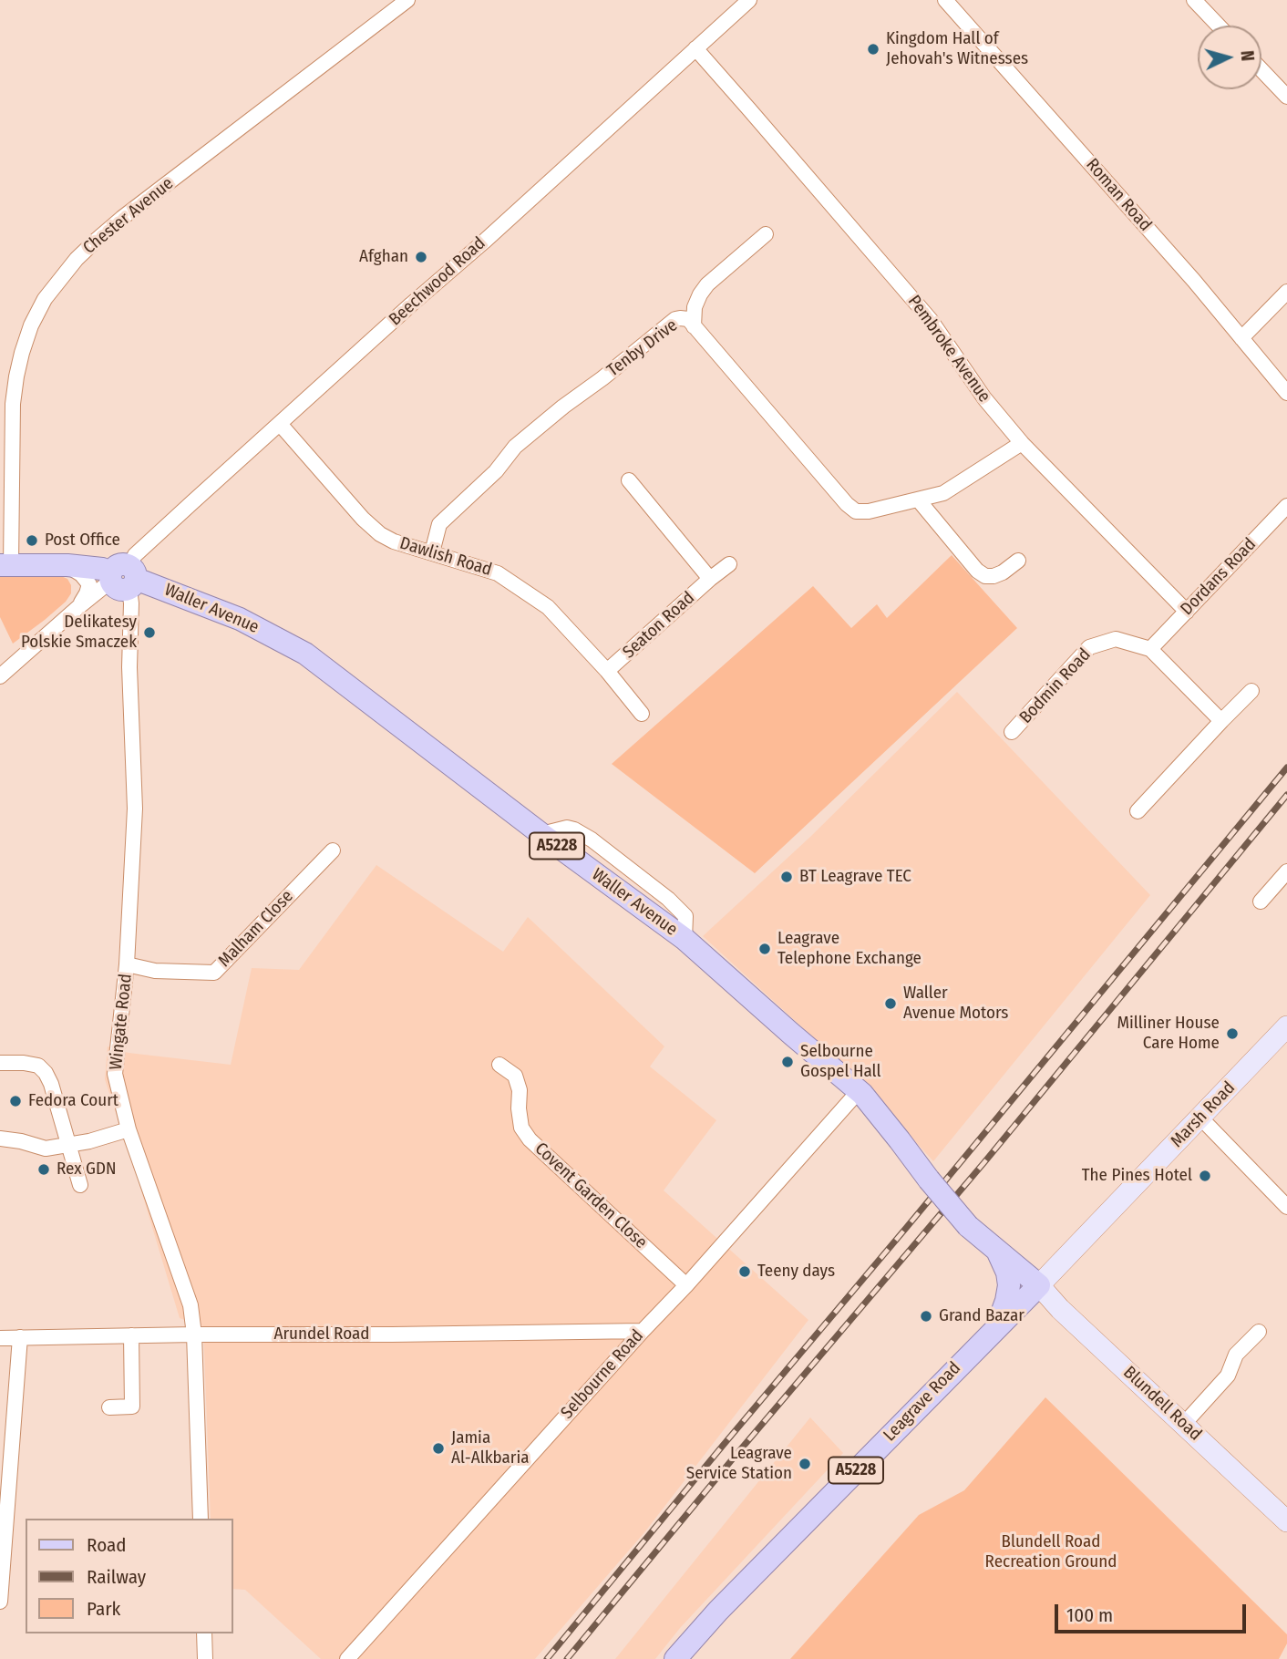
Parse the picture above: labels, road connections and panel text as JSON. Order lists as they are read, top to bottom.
{
  "streets": {
    "main road": [
      "Waller Avenue",
      "A5228",
      "Marsh Road",
      "Leagrave Road",
      "Blundell Road"
    ],
    "street": [
      "Roman Road",
      "Chester Avenue",
      "Beechwood Road",
      "Tenby Drive",
      "Pembroke Avenue",
      "Dawlish Road",
      "Dordans Road",
      "Seaton Road",
      "Bodmin Road",
      "Malham Close",
      "Wingate Road",
      "Covent Garden Close",
      "Arundel Road",
      "Selbourne Road"
    ]
  },
  "crossings": [
    ["Chester Avenue", "Waller Avenue"],
    ["Beechwood Road", "Pembroke Avenue"],
    ["Beechwood Road", "Dawlish Road"],
    ["Beechwood Road", "Waller Avenue"],
    ["Beechwood Road", "Wingate Road"],
    ["Tenby Drive", "Pembroke Avenue"],
    ["Tenby Drive", "Dawlish Road"],
    ["Pembroke Avenue", "Dordans Road"],
    ["Dawlish Road", "Seaton Road"],
    ["Dordans Road", "Bodmin Road"],
    ["Waller Avenue", "Wingate Road"],
    ["Waller Avenue", "Marsh Road"],
    ["Waller Avenue", "Selbourne Road"],
    ["Waller Avenue", "Leagrave Road"],
    ["Waller Avenue", "Blundell Road"],
    ["Malham Close", "Wingate Road"],
    ["Wingate Road", "Arundel Road"],
    ["Marsh Road", "Leagrave Road"],
    ["Marsh Road", "Blundell Road"],
    ["Covent Garden Close", "Selbourne Road"],
    ["Arundel Road", "Selbourne Road"],
    ["Leagrave Road", "Blundell Road"]
  ],
  "parks": ["Blundell Road Recreation Ground"],
  "places": [
    "Kingdom Hall of Jehovah's Witnesses",
    "Afghan",
    "Post Office",
    "Delikatesy Polskie Smaczek",
    "BT Leagrave TEC",
    "Leagrave Telephone Exchange",
    "Waller Avenue Motors",
    "Milliner House Care Home",
    "Selbourne Gospel Hall",
    "Fedora Court",
    "Rex GDN",
    "The Pines Hotel",
    "Teeny days",
    "Grand Bazar",
    "Jamia Al-Alkbaria",
    "Leagrave Service Station"
  ],
  "legend": ["Road", "Railway", "Park"],
  "scale_bar": "100 m",
  "north": "right"
}
